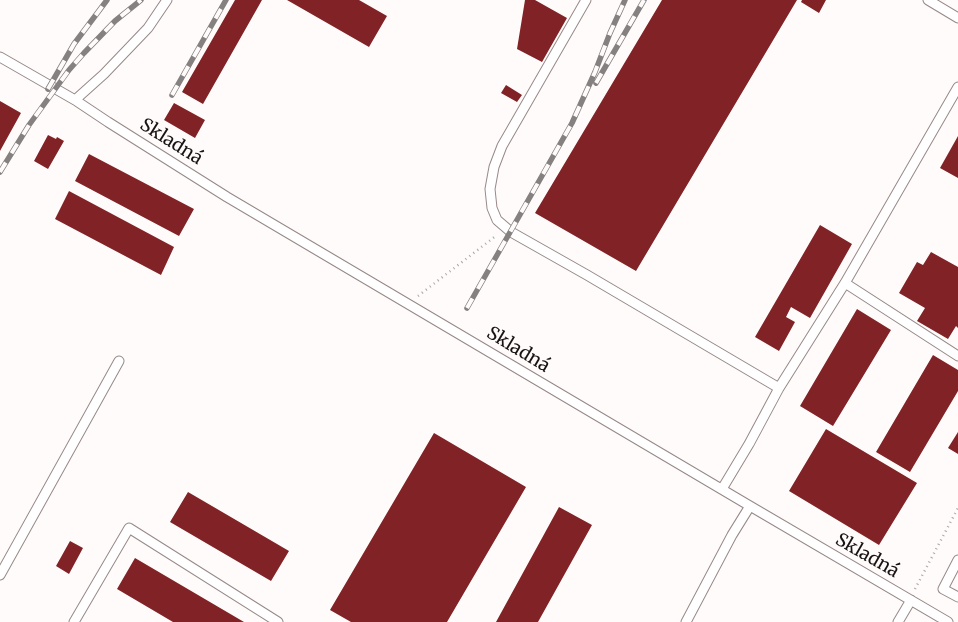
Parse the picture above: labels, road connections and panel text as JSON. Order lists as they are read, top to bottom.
{
  "streets": {
    "lane": ["Skladná"]
  }
}
